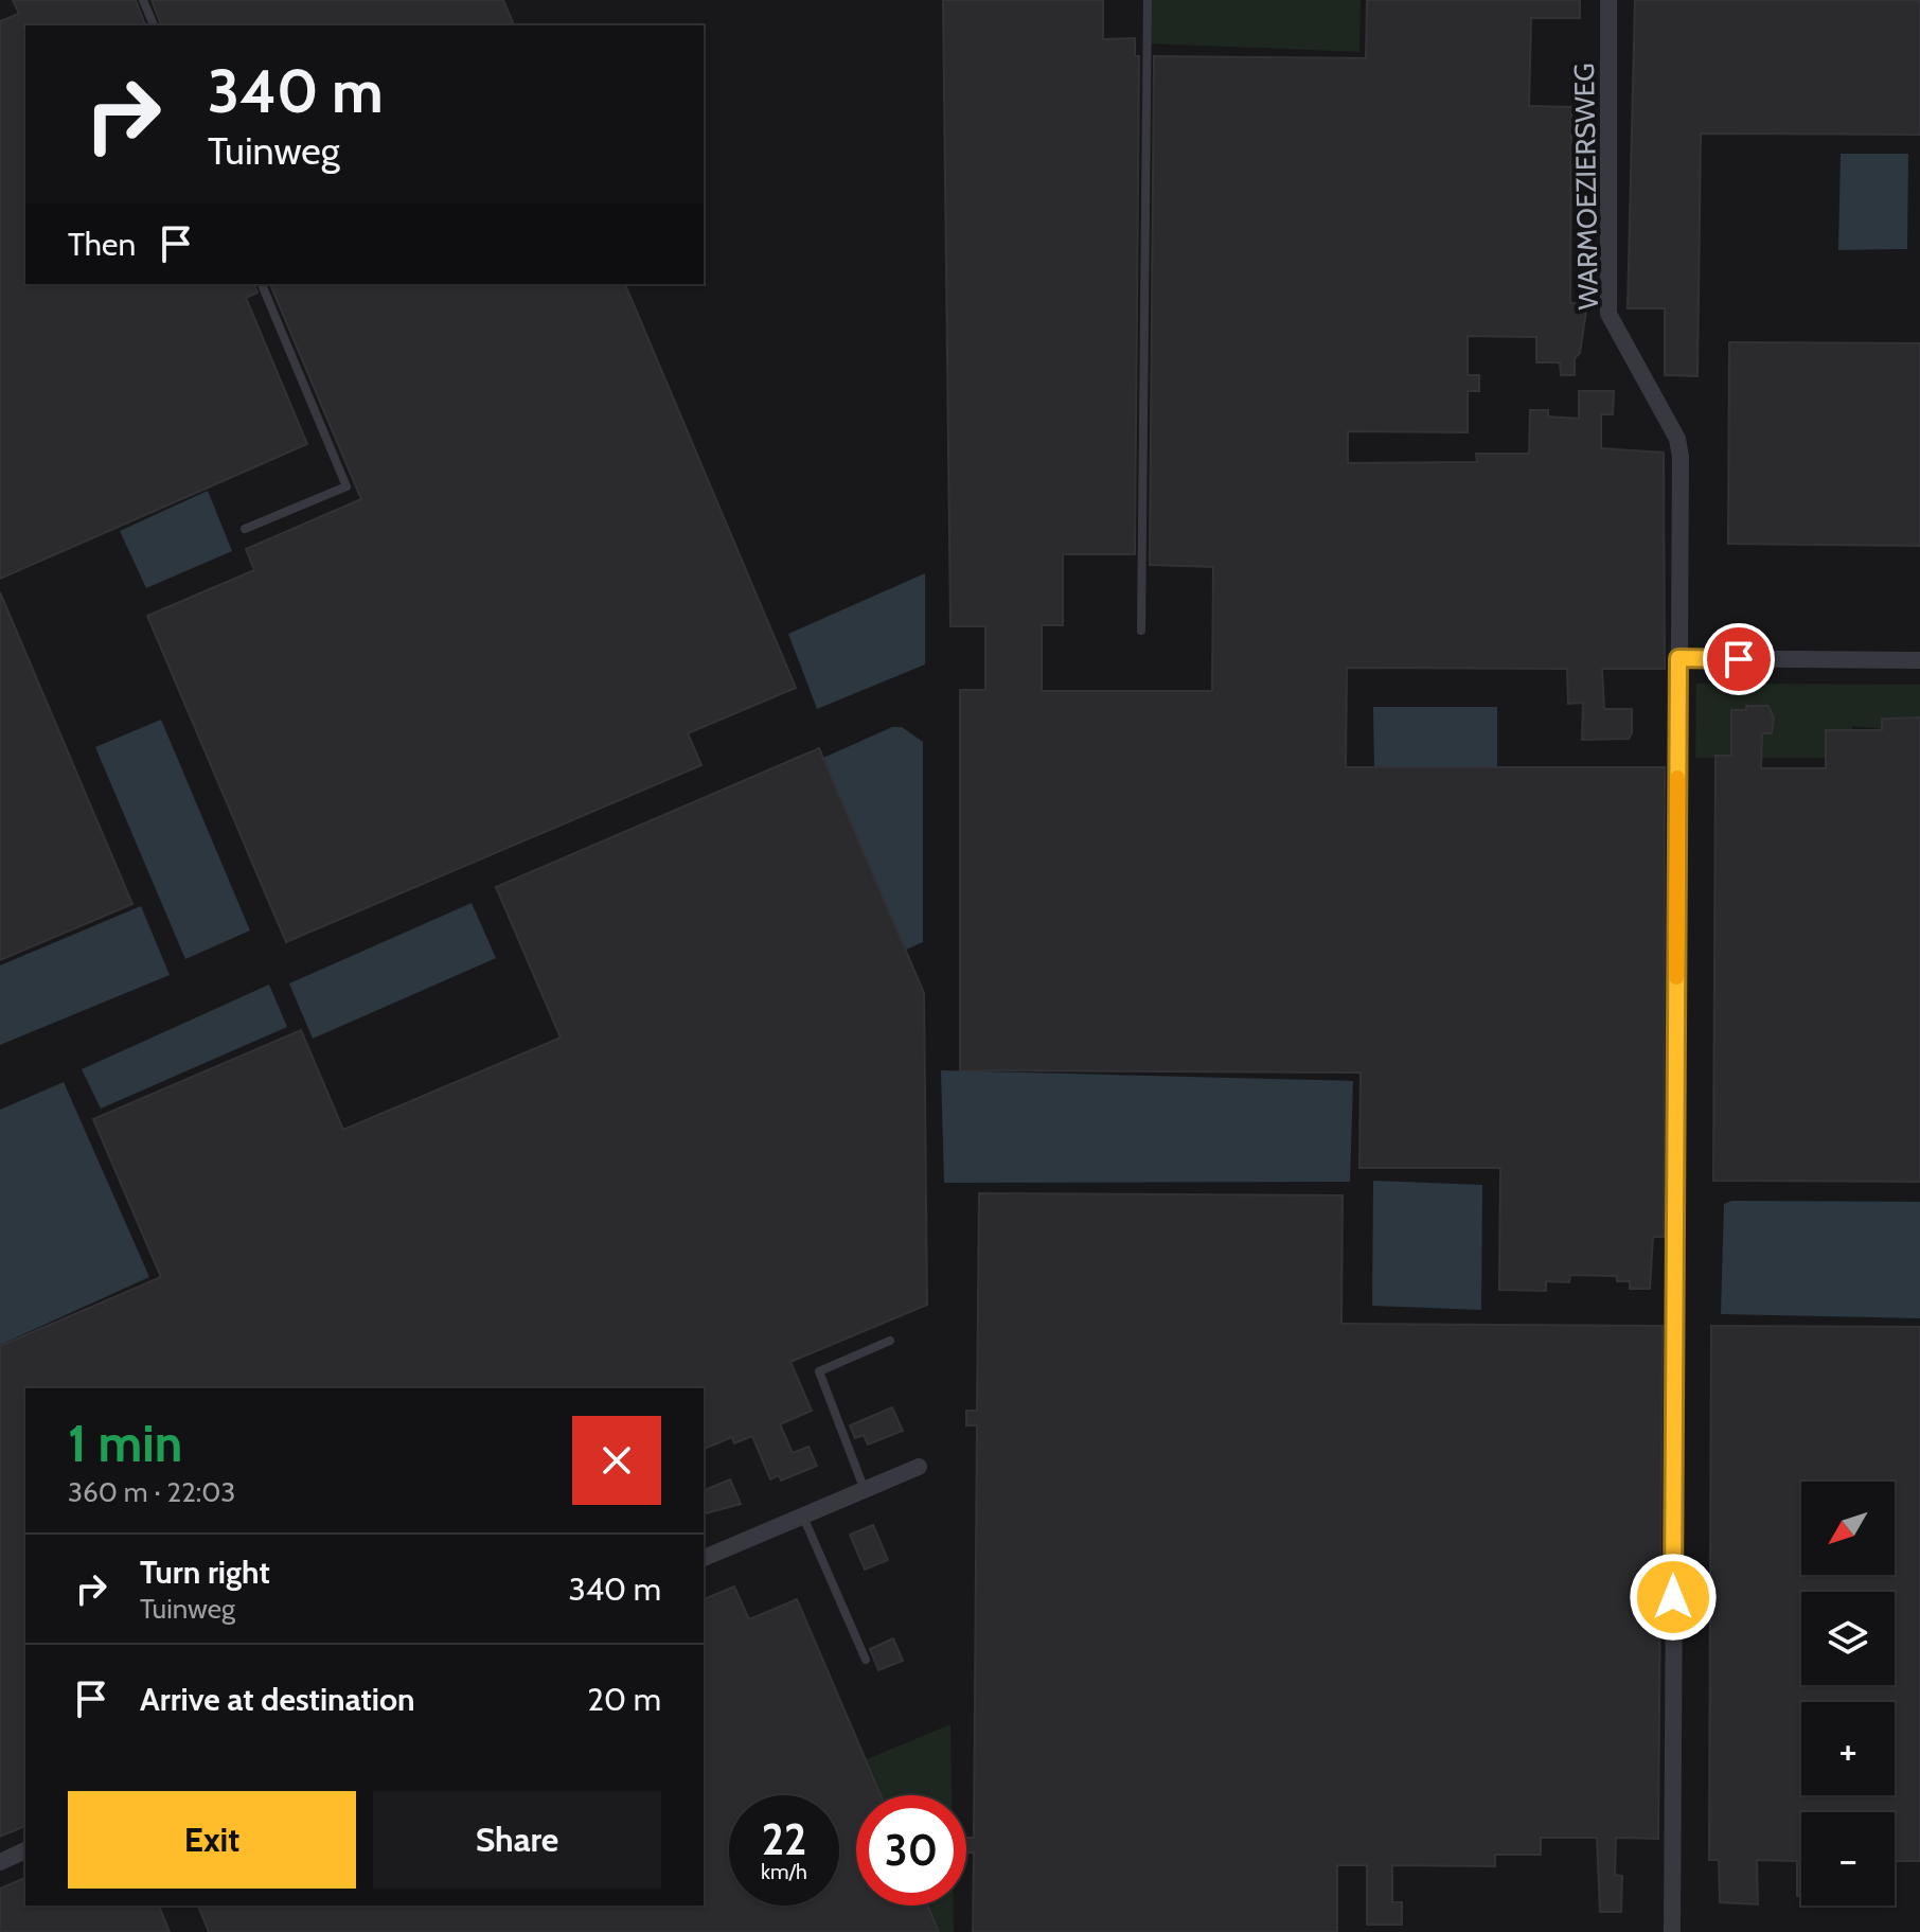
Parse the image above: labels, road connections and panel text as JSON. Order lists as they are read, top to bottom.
{
  "streets": {
    "street": ["WARMOEZIERSWEG"]
  },
  "north": "bottom left",
  "page": {
    "turn": ["340 m", "Tuinweg"],
    "then": "Then",
    "heading": ["1 min", "360 m · 22:03"],
    "map_buttons": ["+", "−"],
    "list": [
      {
        "name": "Turn right",
        "note": "Tuinweg",
        "value": "340 m"
      },
      {
        "name": "Arrive at destination",
        "value": "20 m"
      }
    ],
    "buttons": ["Exit", "Share"],
    "speed": "22 km/h",
    "limit": "30"
  }
}
